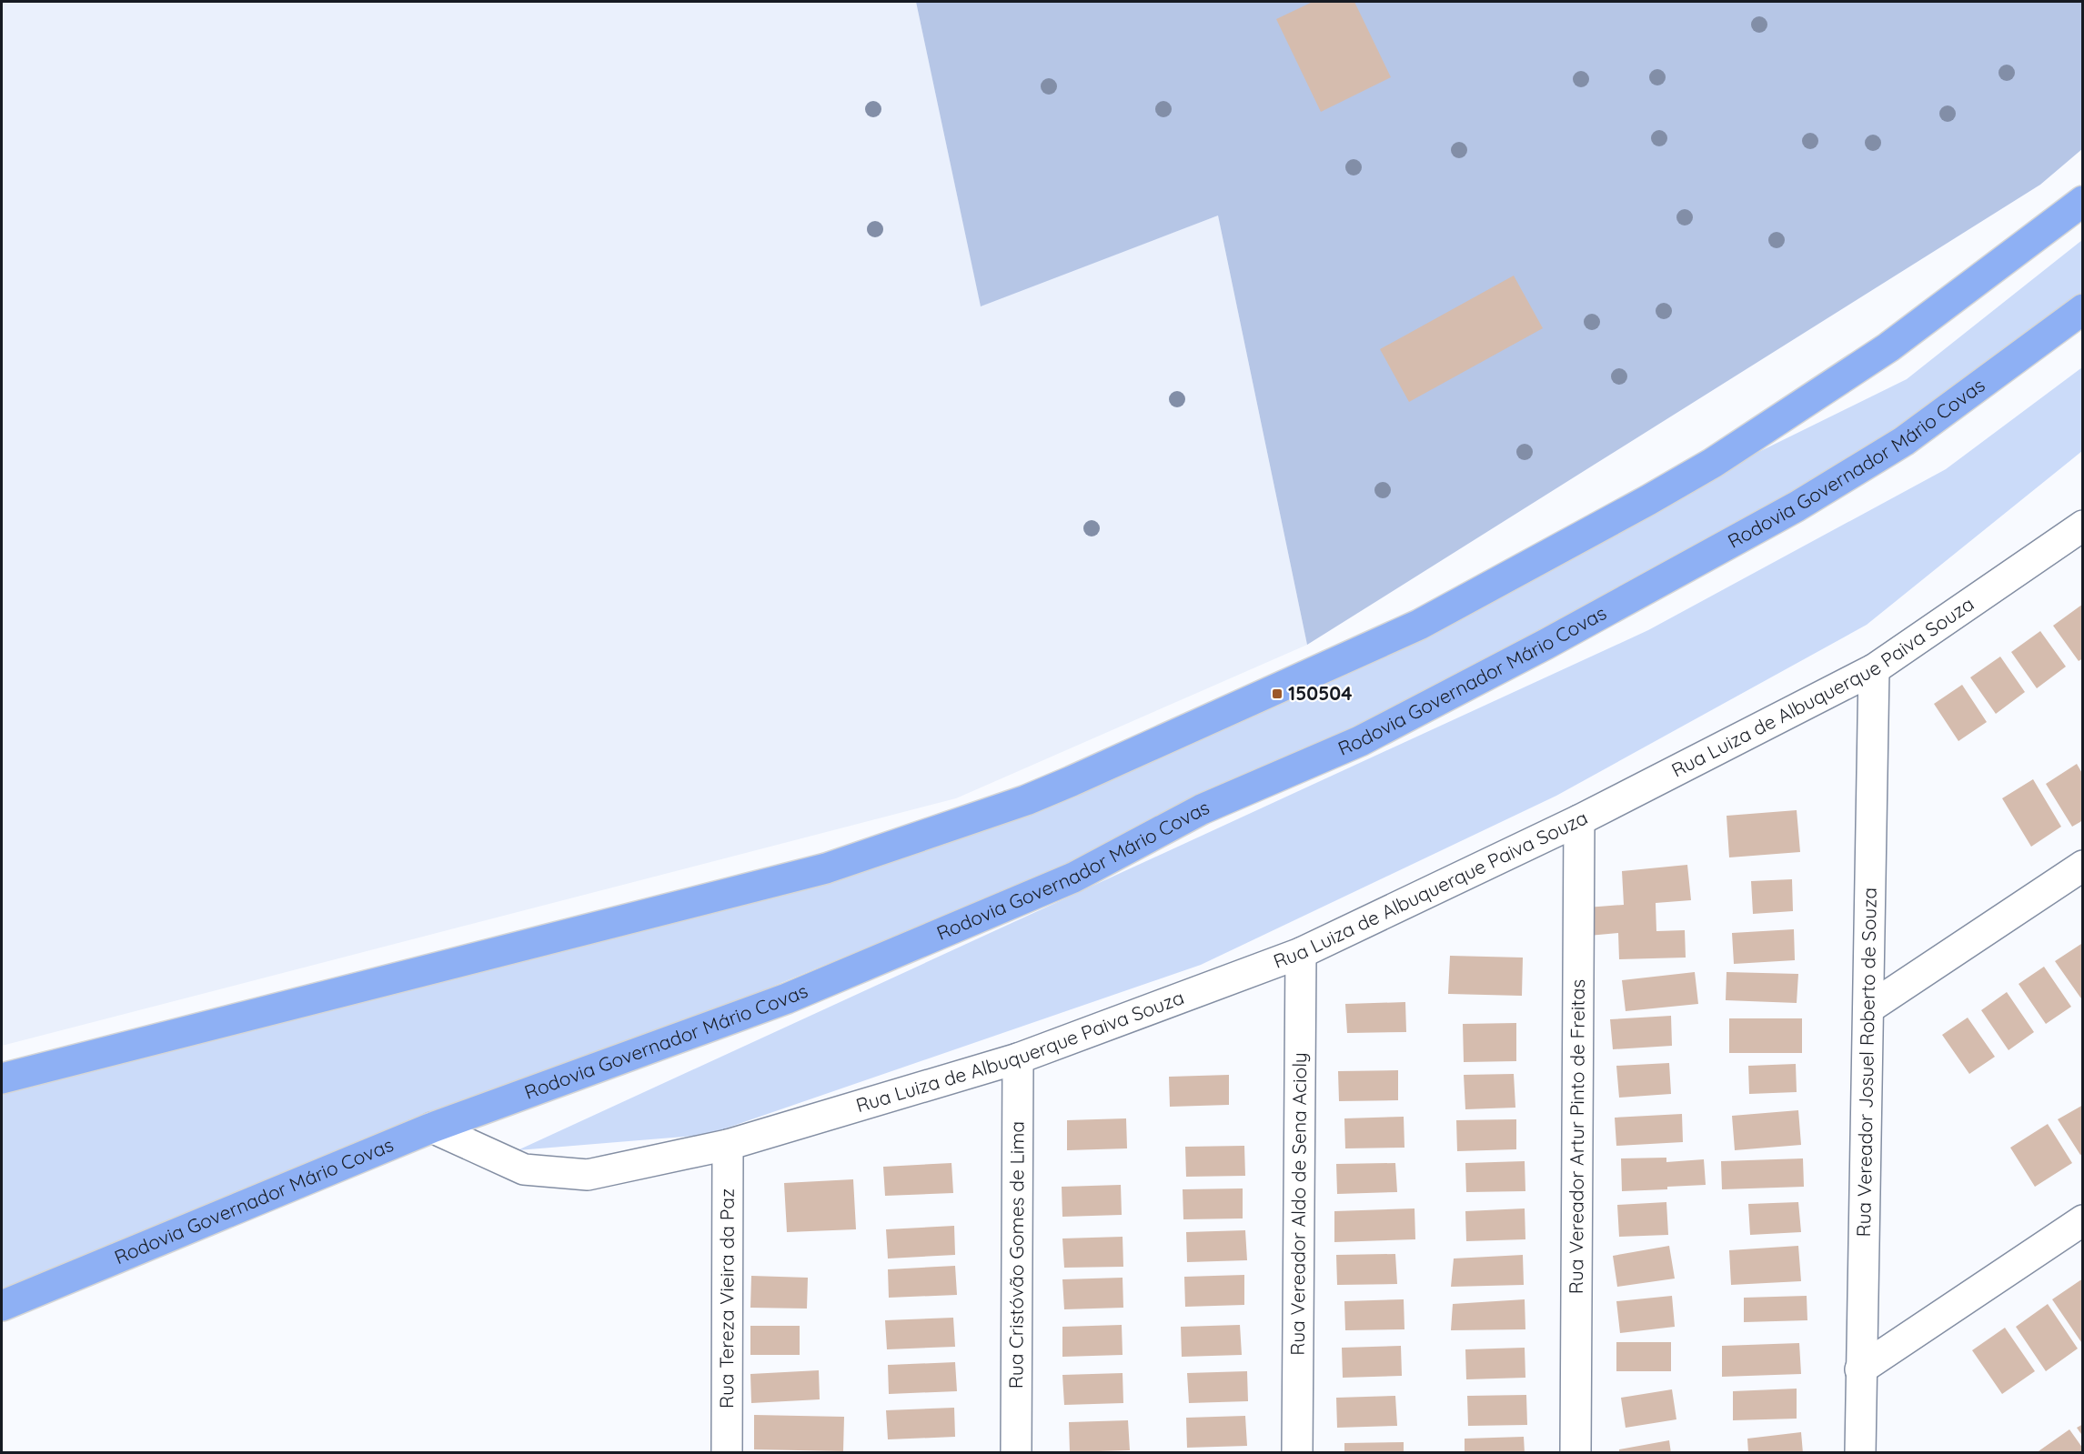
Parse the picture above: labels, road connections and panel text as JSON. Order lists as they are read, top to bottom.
{
  "streets": {
    "highway": ["Rodovia Governador Mário Covas"],
    "street": [
      "Rua Luiza de Albuquerque Paiva Souza",
      "Rua Vereador Josuel Roberto de Souza",
      "Rua Vereador Artur Pinto de Freitas",
      "Rua Vereador Aldo de Sena Acioly",
      "Rua Cristóvão Gomes de Lima",
      "Rua Tereza Vieira da Paz"
    ]
  },
  "crossings": [
    ["Rodovia Governador Mário Covas", "Rua Luiza de Albuquerque Paiva Souza"],
    ["Rua Luiza de Albuquerque Paiva Souza", "Rua Vereador Josuel Roberto de Souza"],
    ["Rua Luiza de Albuquerque Paiva Souza", "Rua Vereador Artur Pinto de Freitas"],
    ["Rua Luiza de Albuquerque Paiva Souza", "Rua Vereador Aldo de Sena Acioly"],
    ["Rua Luiza de Albuquerque Paiva Souza", "Rua Cristóvão Gomes de Lima"],
    ["Rua Luiza de Albuquerque Paiva Souza", "Rua Tereza Vieira da Paz"]
  ],
  "places": {
    "transit": ["150504"]
  }
}
